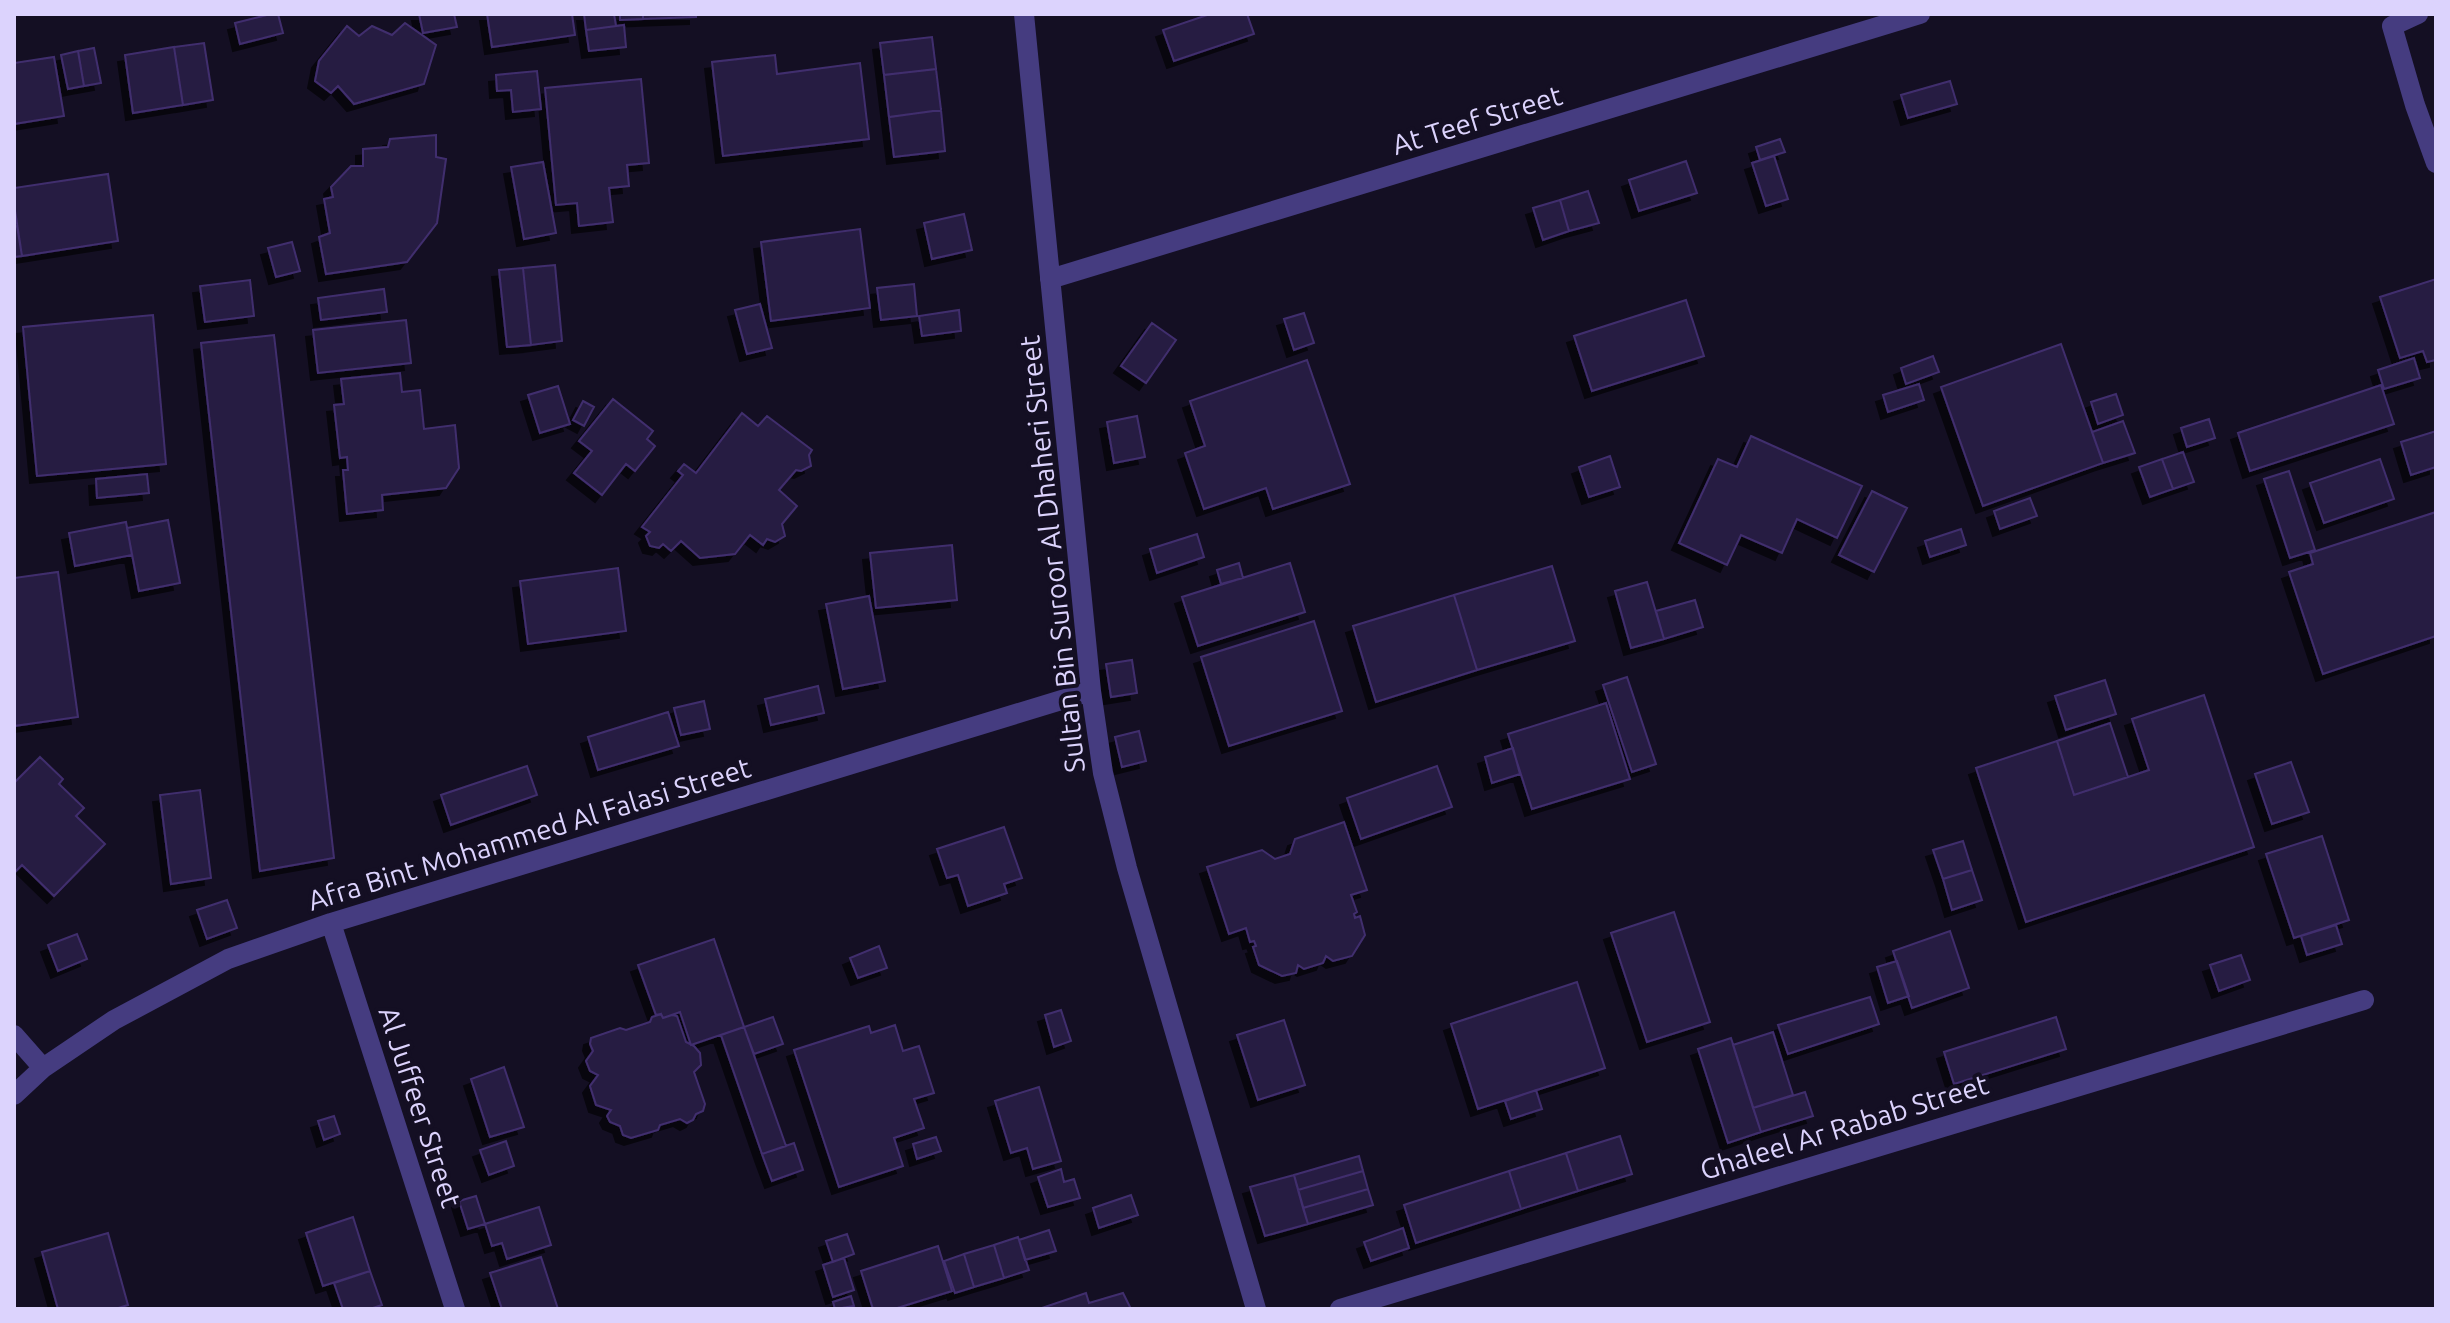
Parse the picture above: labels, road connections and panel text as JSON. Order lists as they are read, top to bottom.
{
  "streets": {
    "street": [
      "At Teef Street",
      "Sultan Bin Suroor Al Dhaheri Street",
      "Afra Bint Mohammed Al Falasi Street",
      "Al Juffeer Street",
      "Ghaleel Ar Rabab Street"
    ]
  },
  "crossings": [
    ["At Teef Street", "Sultan Bin Suroor Al Dhaheri Street"],
    ["Sultan Bin Suroor Al Dhaheri Street", "Afra Bint Mohammed Al Falasi Street"],
    ["Afra Bint Mohammed Al Falasi Street", "Al Juffeer Street"]
  ]
}
